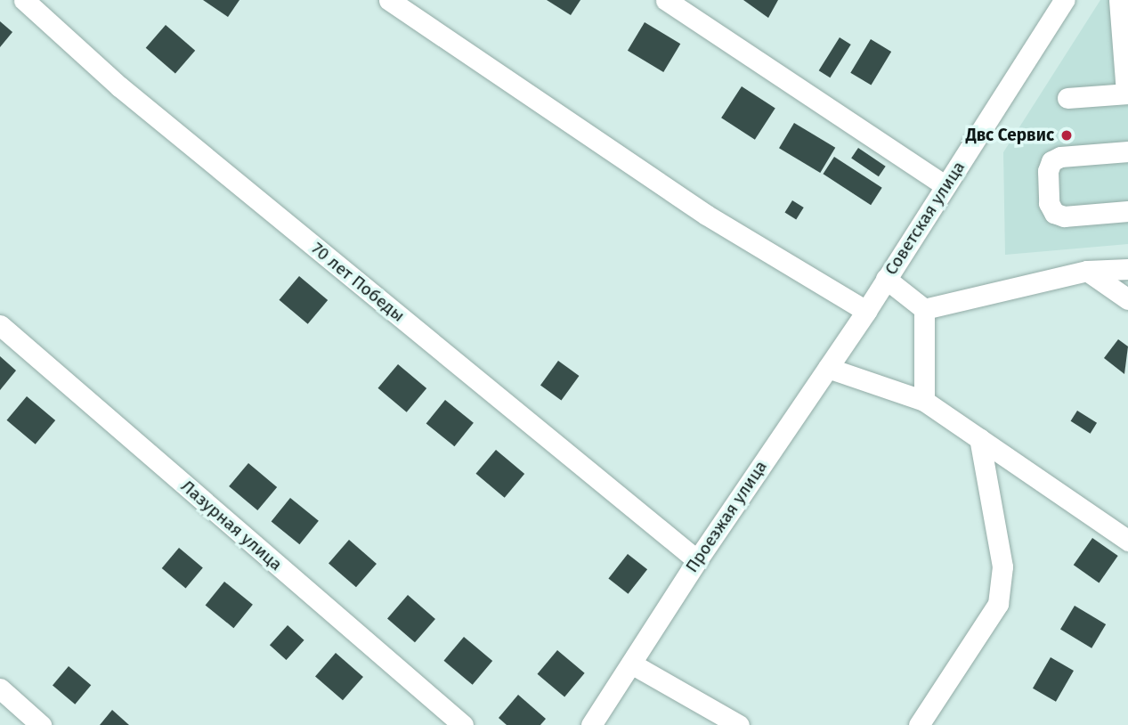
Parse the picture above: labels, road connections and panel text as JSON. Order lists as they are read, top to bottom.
{
  "streets": {
    "street": [
      "Советская улица",
      "70 лет Победы",
      "Проезжая улица",
      "Лазурная улица"
    ]
  },
  "crossings": [
    ["Советская улица", "Проезжая улица"],
    ["70 лет Победы", "Проезжая улица"]
  ],
  "places": ["Двс Сервис"]
}
